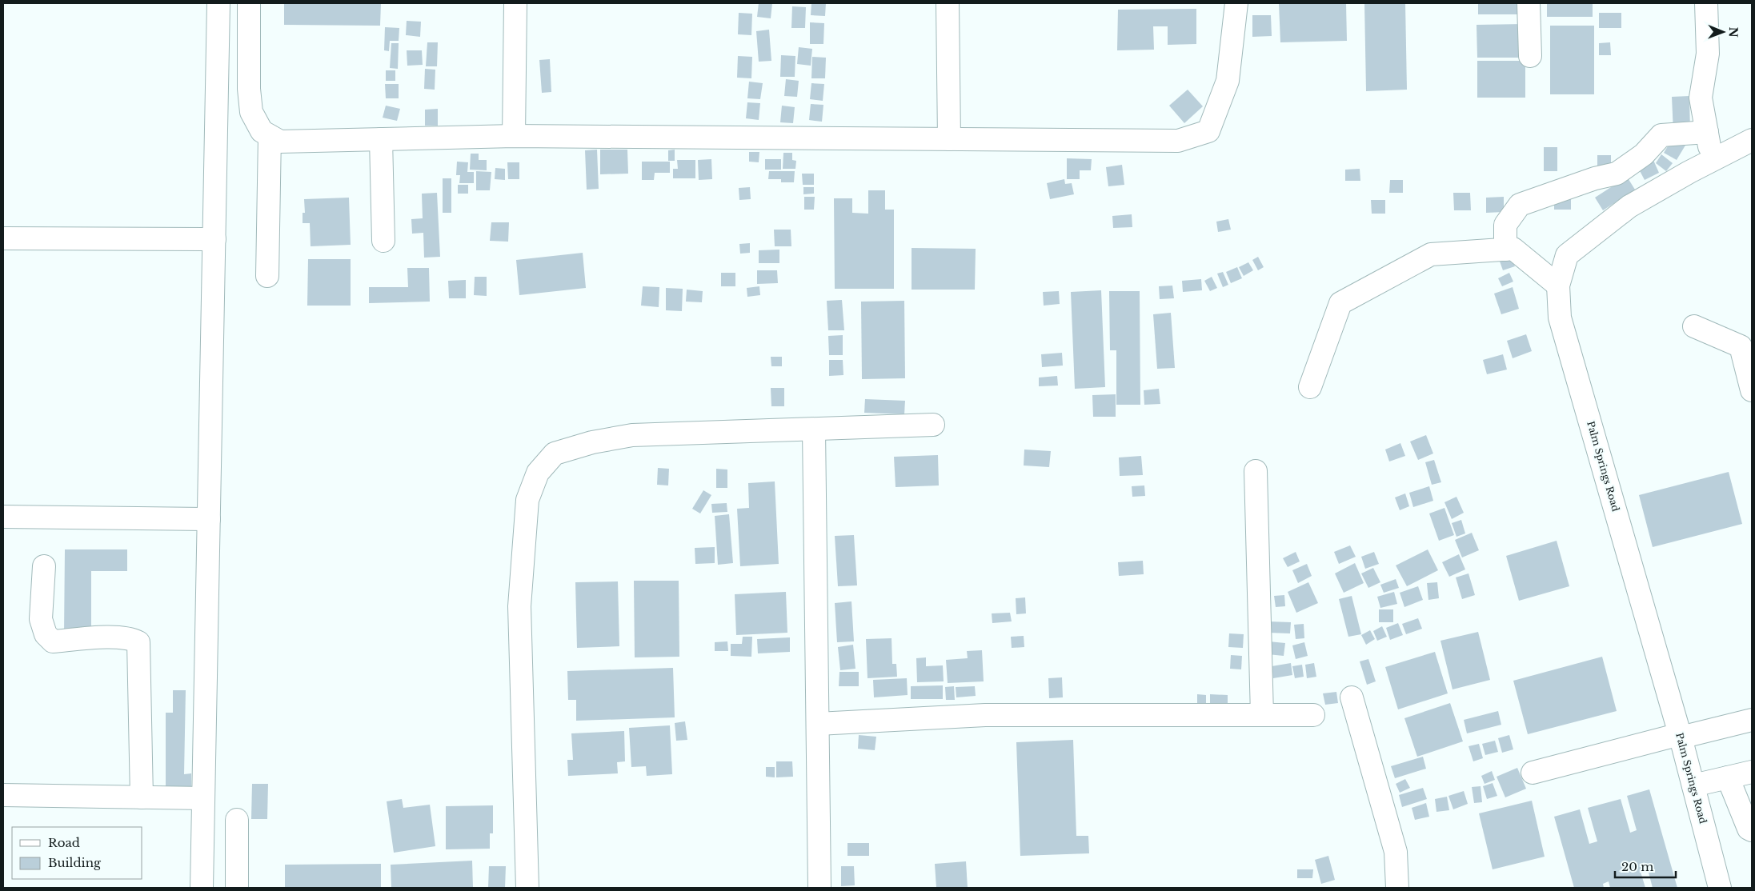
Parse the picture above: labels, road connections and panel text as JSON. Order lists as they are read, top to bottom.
{
  "streets": {
    "street": ["Palm Springs Road"]
  },
  "legend": ["Road", "Building"],
  "scale_bar": "20 m",
  "north": "right"
}
